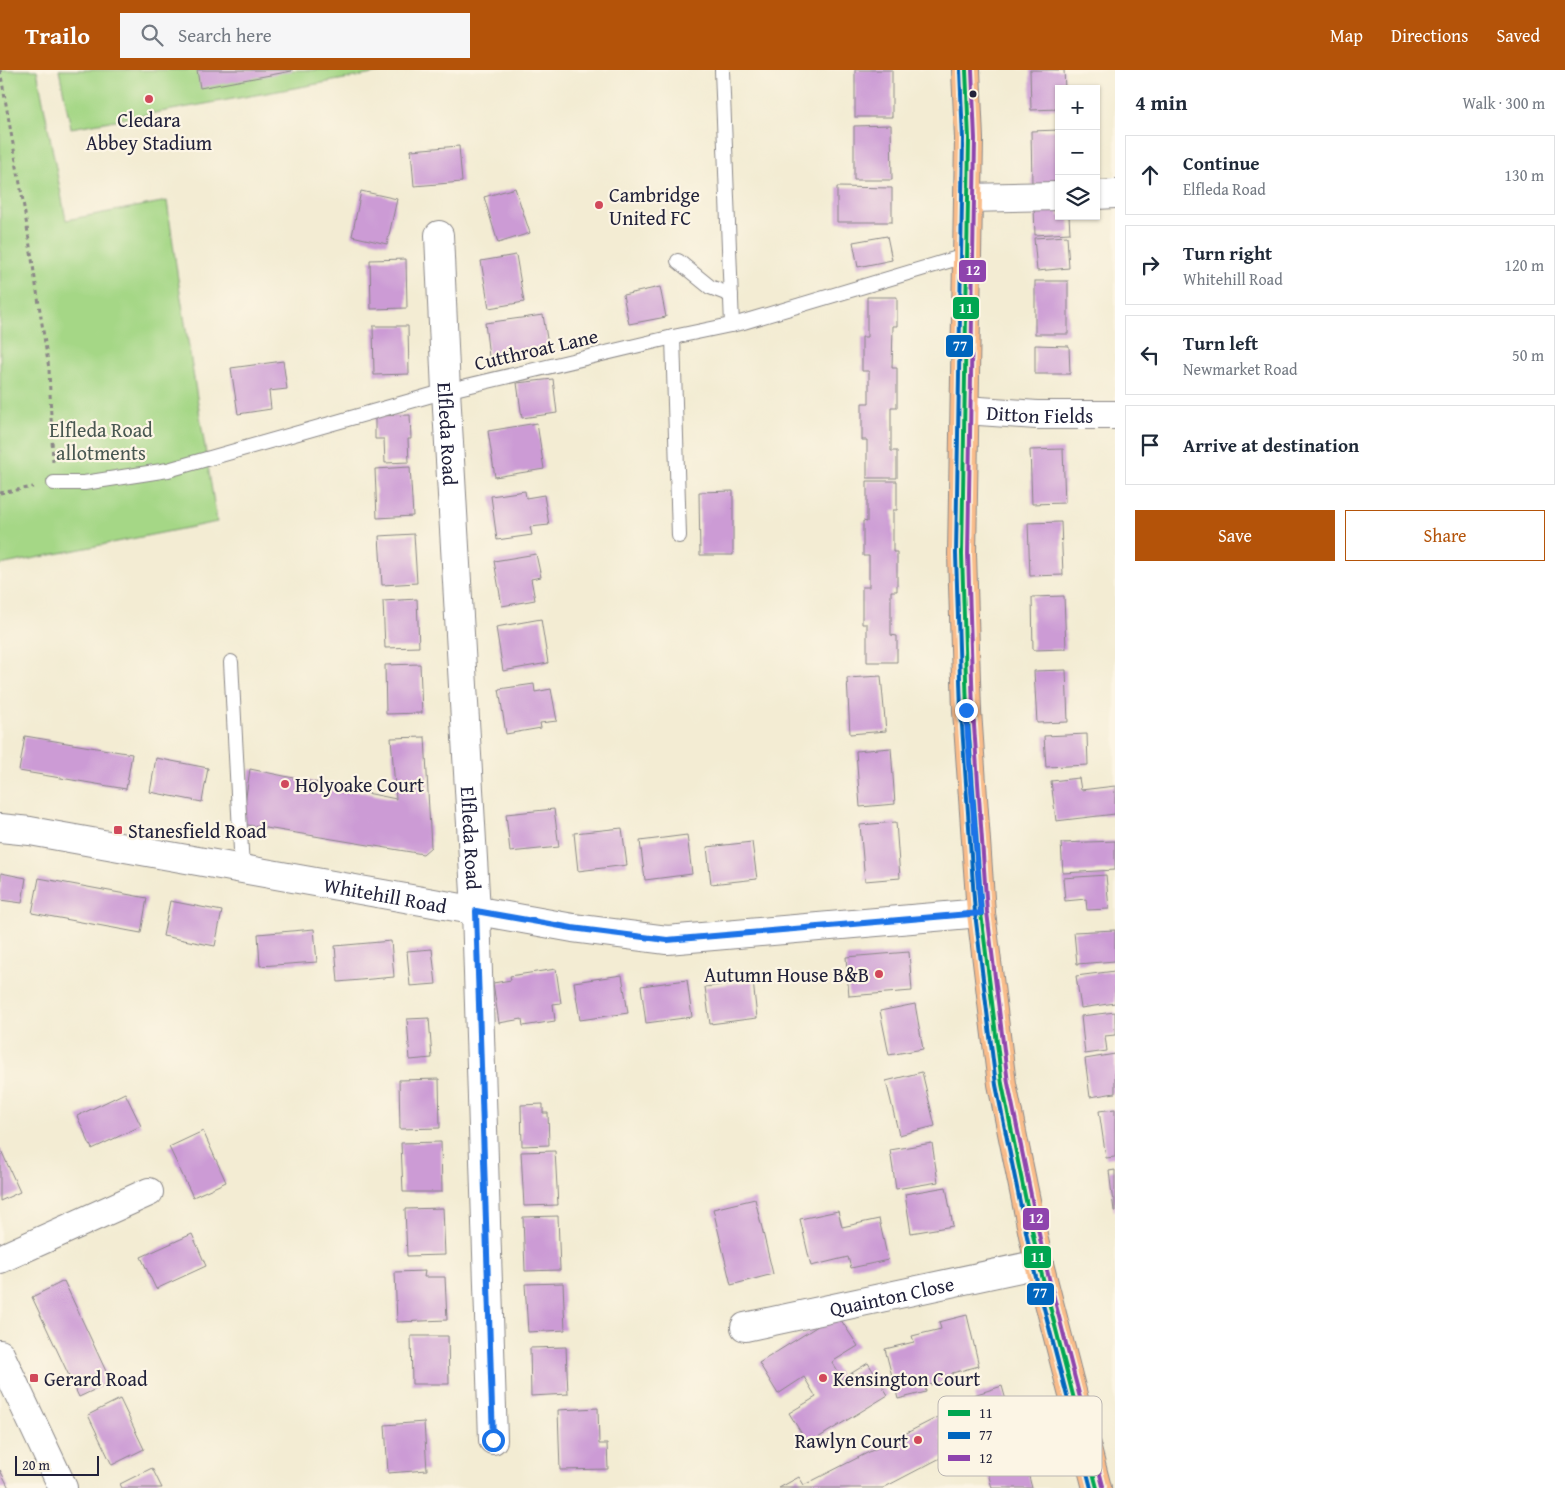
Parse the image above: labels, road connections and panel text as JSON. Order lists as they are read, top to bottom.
{
  "streets": {
    "street": [
      "Ditton Fields",
      "Elfleda Road",
      "Whitehill Road",
      "Quainton Close"
    ],
    "lane": ["Cutthroat Lane"]
  },
  "crossings": [
    ["Cutthroat Lane", "Elfleda Road"],
    ["Elfleda Road", "Whitehill Road"]
  ],
  "parks": ["Elfleda Road allotments"],
  "places": {
    "other": [
      "Cledara Abbey Stadium",
      "Cambridge United FC",
      "Holyoake Court",
      "Autumn House B&B",
      "Kensington Court",
      "Rawlyn Court"
    ],
    "transit": ["Stanesfield Road", "Gerard Road"]
  },
  "lines": ["transit line 11", "transit line 77", "transit line 12"],
  "legend": ["11", "77", "12"],
  "scale_bar": "20 m",
  "page": {
    "header": "Trailo",
    "search": "Search here",
    "nav": ["Map", "Directions", "Saved"],
    "heading": ["4 min", "Walk · 300 m"],
    "map_buttons": ["+", "−"],
    "list": [
      ["Continue", "Elfleda Road", "130 m"],
      ["Turn right", "Whitehill Road", "120 m"],
      ["Turn left", "Newmarket Road", "50 m"],
      "Arrive at destination"
    ],
    "buttons": ["Save", "Share"],
    "scale": "20 m"
  }
}
